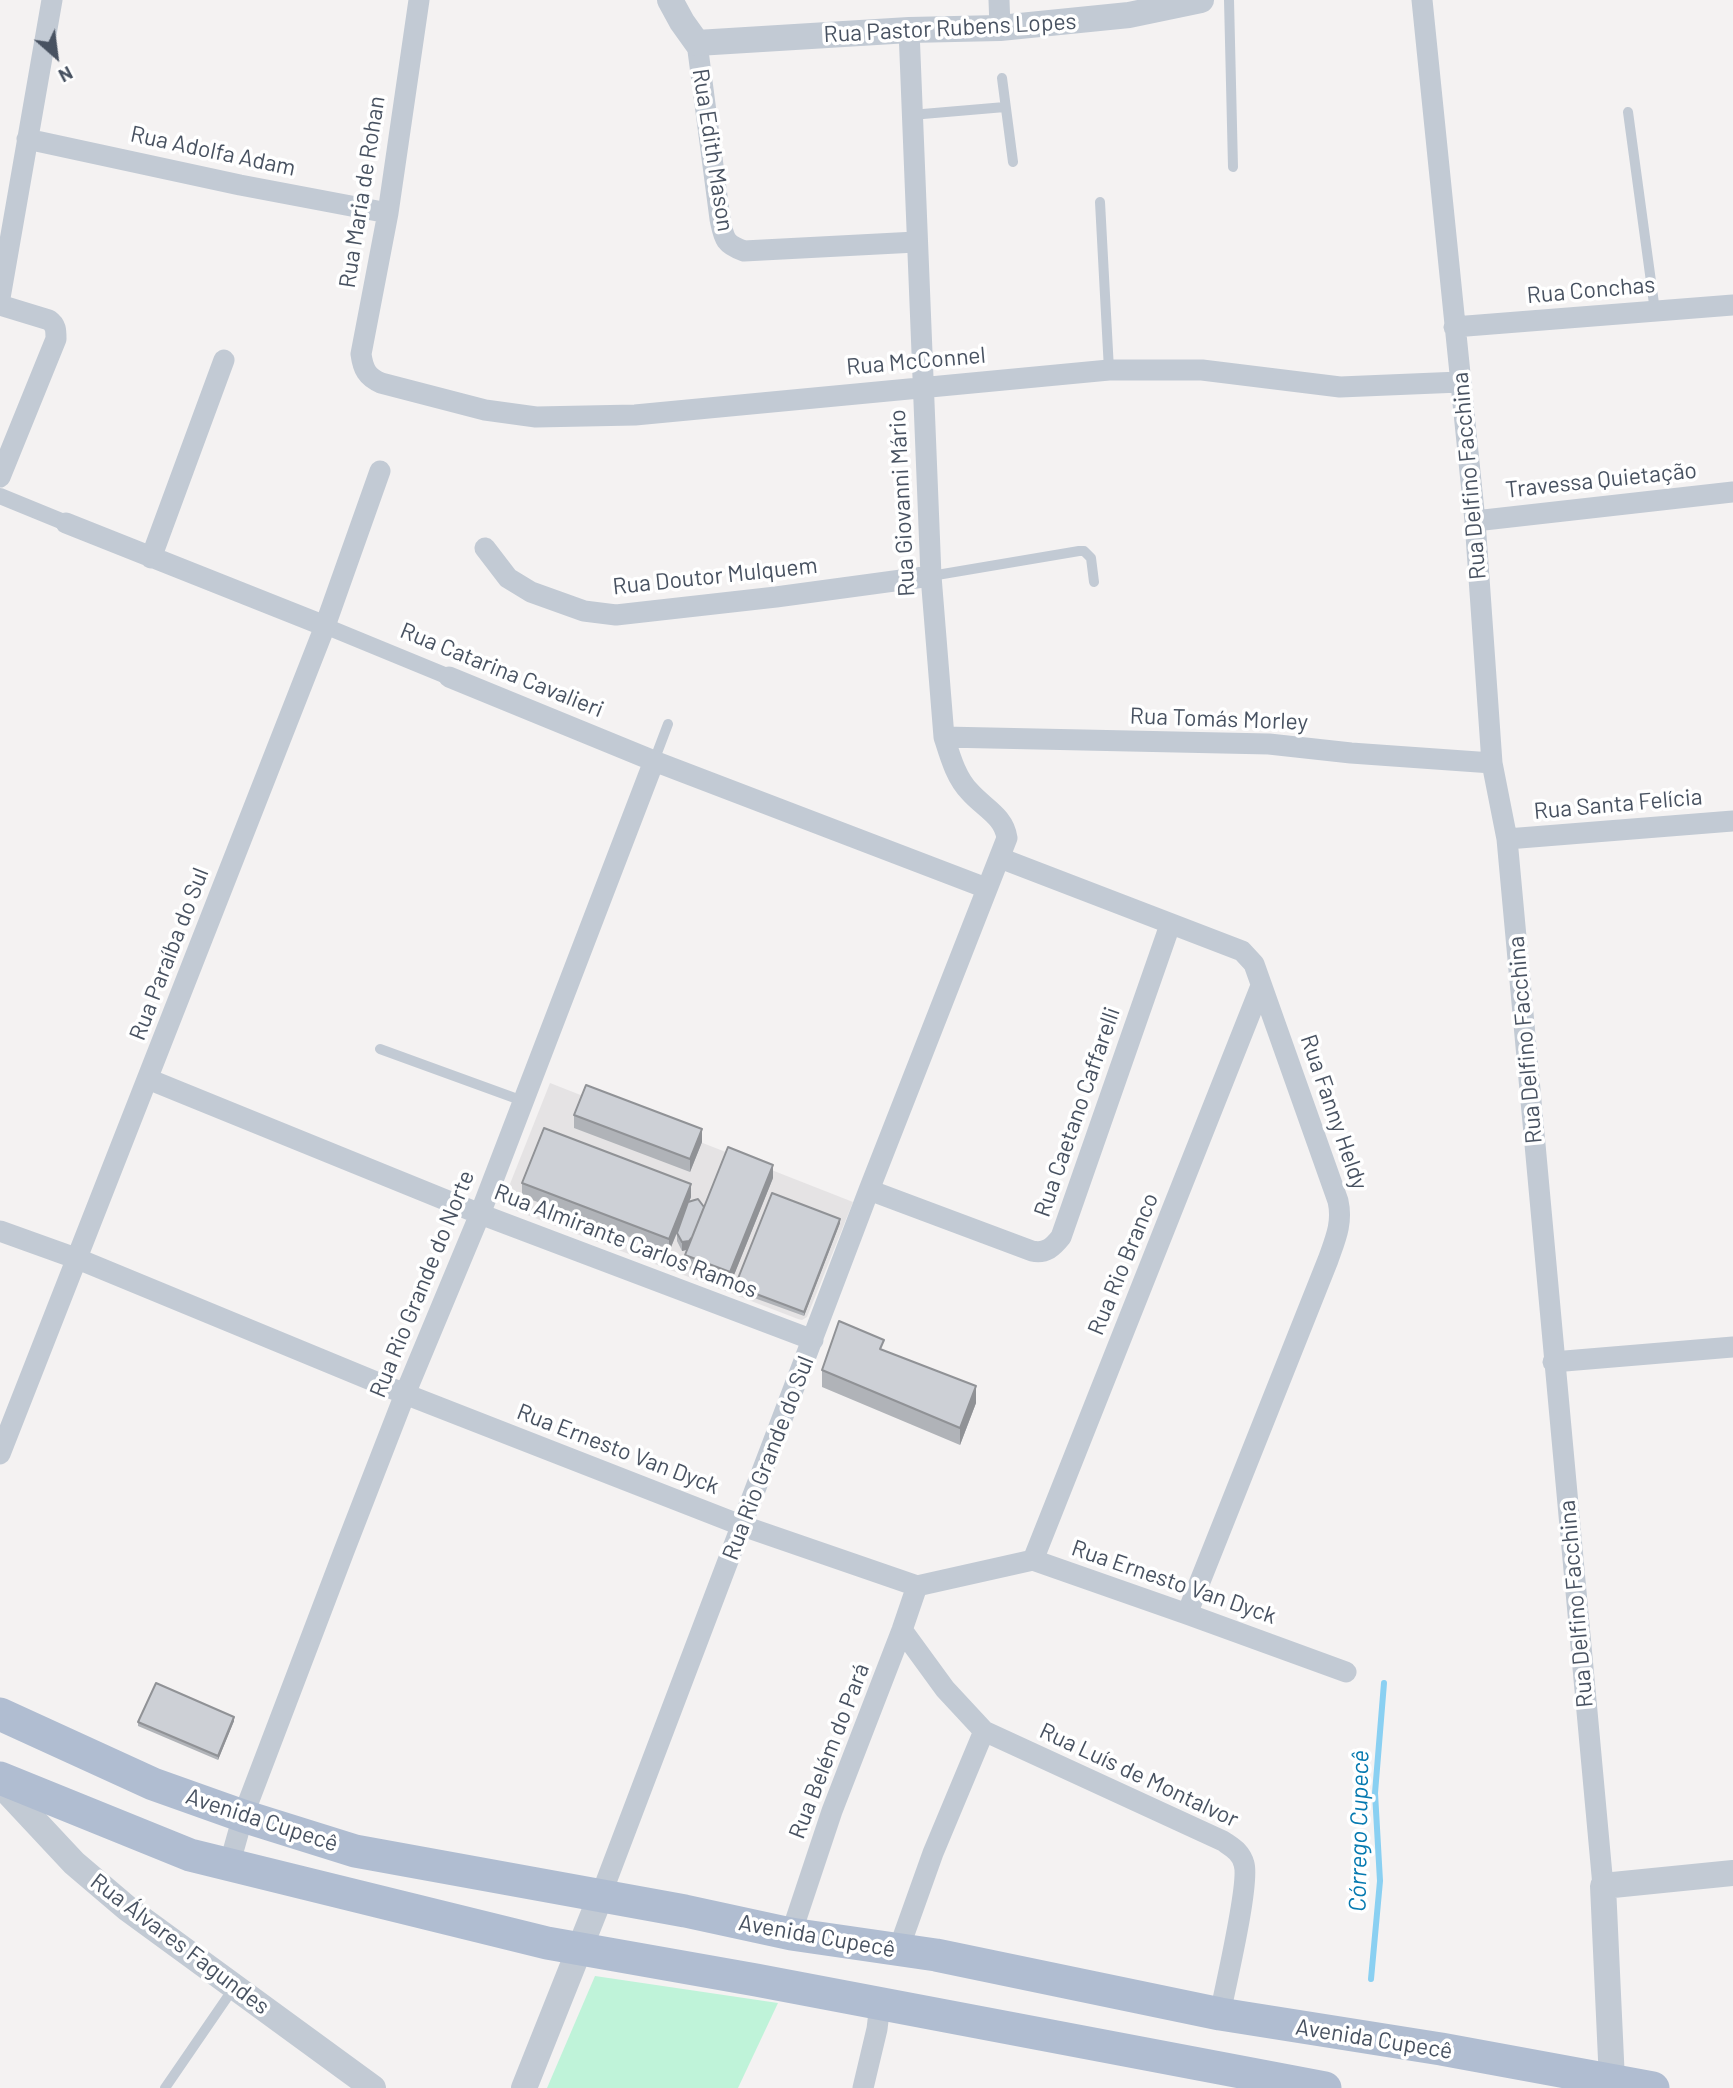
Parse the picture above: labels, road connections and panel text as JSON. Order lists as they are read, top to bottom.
{
  "streets": {
    "main road": ["Avenida Cupecê"],
    "street": [
      "Rua Pastor Rubens Lopes",
      "Rua Edith Mason",
      "Rua Adolfa Adam",
      "Rua Maria de Rohan",
      "Rua Conchas",
      "Rua McConnel",
      "Rua Delfino Facchina",
      "Travessa Quietação",
      "Rua Giovanni Mário",
      "Rua Doutor Mulquem",
      "Rua Catarina Cavalieri",
      "Rua Tomás Morley",
      "Rua Santa Felícia",
      "Rua Paraíba do Sul",
      "Rua Caetano Caffarelli",
      "Rua Fanny Heldy",
      "Rua Almirante Carlos Ramos",
      "Rua Rio Branco",
      "Rua Rio Grande do Norte",
      "Rua Ernesto Van Dyck",
      "Rua Rio Grande do Sul",
      "Rua Belém do Pará",
      "Rua Luís de Montalvor",
      "Rua Álvares Fagundes"
    ]
  },
  "crossings": [
    ["Rua Pastor Rubens Lopes", "Rua Edith Mason"],
    ["Rua Pastor Rubens Lopes", "Rua Giovanni Mário"],
    ["Rua Edith Mason", "Rua Giovanni Mário"],
    ["Rua Adolfa Adam", "Rua Maria de Rohan"],
    ["Rua Maria de Rohan", "Rua McConnel"],
    ["Rua Conchas", "Rua Delfino Facchina"],
    ["Rua McConnel", "Rua Delfino Facchina"],
    ["Rua McConnel", "Rua Giovanni Mário"],
    ["Rua Delfino Facchina", "Travessa Quietação"],
    ["Rua Delfino Facchina", "Rua Tomás Morley"],
    ["Rua Delfino Facchina", "Rua Santa Felícia"],
    ["Rua Delfino Facchina", "Avenida Cupecê"],
    ["Rua Giovanni Mário", "Rua Doutor Mulquem"],
    ["Rua Giovanni Mário", "Rua Tomás Morley"],
    ["Rua Giovanni Mário", "Rua Rio Grande do Sul"],
    ["Rua Catarina Cavalieri", "Rua Paraíba do Sul"],
    ["Rua Catarina Cavalieri", "Rua Rio Grande do Norte"],
    ["Rua Catarina Cavalieri", "Rua Rio Grande do Sul"],
    ["Rua Paraíba do Sul", "Rua Almirante Carlos Ramos"],
    ["Rua Paraíba do Sul", "Rua Ernesto Van Dyck"],
    ["Rua Caetano Caffarelli", "Rua Fanny Heldy"],
    ["Rua Caetano Caffarelli", "Rua Rio Grande do Sul"],
    ["Rua Fanny Heldy", "Rua Rio Branco"],
    ["Rua Fanny Heldy", "Rua Ernesto Van Dyck"],
    ["Rua Fanny Heldy", "Rua Rio Grande do Sul"],
    ["Rua Almirante Carlos Ramos", "Rua Rio Grande do Norte"],
    ["Rua Almirante Carlos Ramos", "Rua Rio Grande do Sul"],
    ["Rua Rio Branco", "Rua Ernesto Van Dyck"],
    ["Rua Rio Grande do Norte", "Rua Ernesto Van Dyck"],
    ["Rua Rio Grande do Norte", "Avenida Cupecê"],
    ["Rua Ernesto Van Dyck", "Rua Rio Grande do Sul"],
    ["Rua Ernesto Van Dyck", "Rua Belém do Pará"],
    ["Rua Rio Grande do Sul", "Avenida Cupecê"],
    ["Rua Belém do Pará", "Rua Luís de Montalvor"],
    ["Rua Belém do Pará", "Avenida Cupecê"],
    ["Rua Luís de Montalvor", "Avenida Cupecê"]
  ],
  "water": ["Córrego Cupecê"],
  "north": "bottom right"
}
